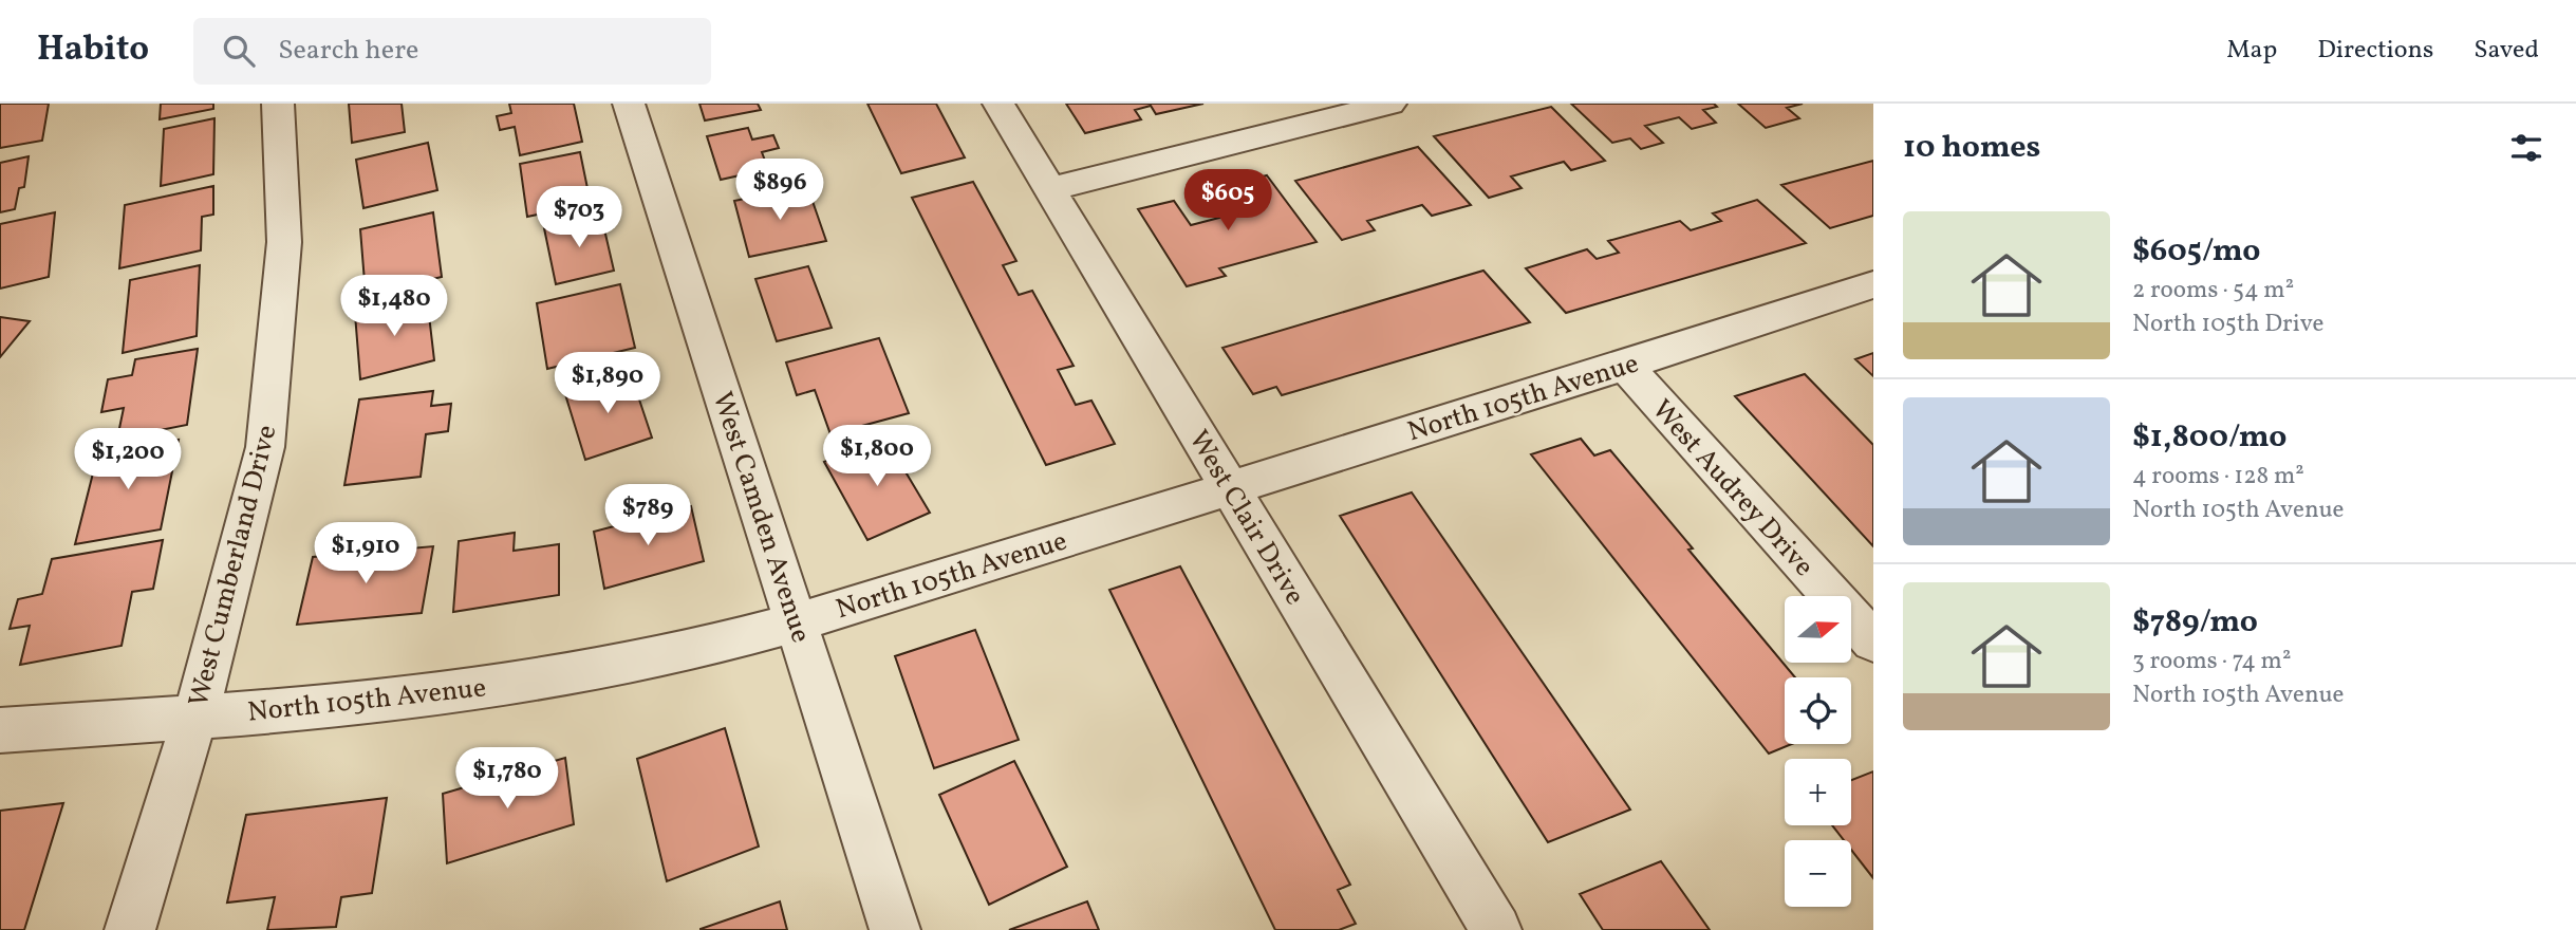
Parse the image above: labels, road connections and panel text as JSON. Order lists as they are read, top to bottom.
{
  "streets": {
    "street": [
      "North 105th Avenue",
      "West Audrey Drive",
      "West Camden Avenue",
      "West Clair Drive",
      "West Cumberland Drive"
    ]
  },
  "crossings": [
    ["North 105th Avenue", "West Audrey Drive"],
    ["North 105th Avenue", "West Camden Avenue"],
    ["North 105th Avenue", "West Clair Drive"],
    ["North 105th Avenue", "West Cumberland Drive"]
  ],
  "north": "right",
  "page": {
    "header": "Habito",
    "search": "Search here",
    "nav": ["Map", "Directions", "Saved"],
    "heading": "10 homes",
    "price": [
      "$896",
      "$605",
      "$703",
      "$1,480",
      "$1,890",
      "$1,800",
      "$1,200",
      "$789",
      "$1,910",
      "$1,780"
    ],
    "list": [
      {
        "name": "$605/mo",
        "note": "2 rooms · 54 m² · North 105th Drive"
      },
      {
        "name": "$1,800/mo",
        "note": "4 rooms · 128 m² · North 105th Avenue"
      },
      {
        "name": "$789/mo",
        "note": "3 rooms · 74 m² · North 105th Avenue"
      }
    ],
    "map_buttons": ["+", "−"]
  }
}
